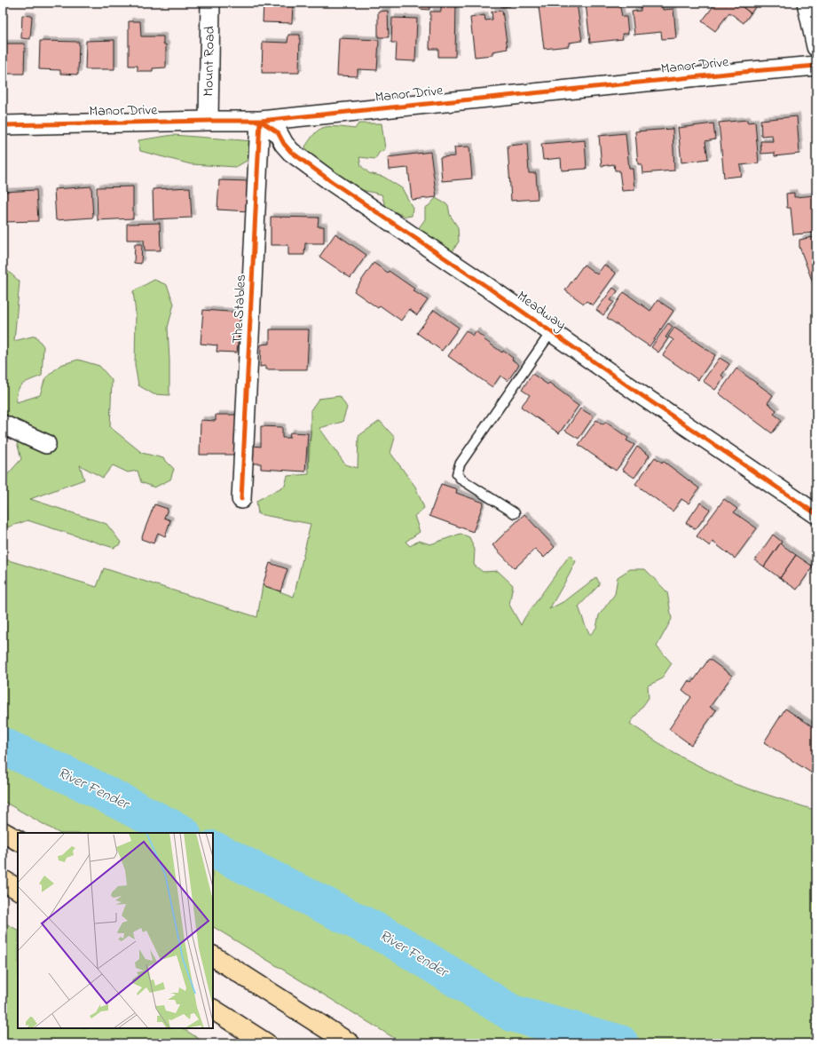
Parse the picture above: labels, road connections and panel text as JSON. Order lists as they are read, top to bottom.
{
  "streets": {
    "street": [
      "Mount Road",
      "Manor Drive",
      "The Stables",
      "Meadway"
    ]
  },
  "crossings": [
    ["Mount Road", "Manor Drive"],
    ["Manor Drive", "The Stables"],
    ["Manor Drive", "Meadway"],
    ["The Stables", "Meadway"]
  ],
  "water": ["River Fender"]
}
